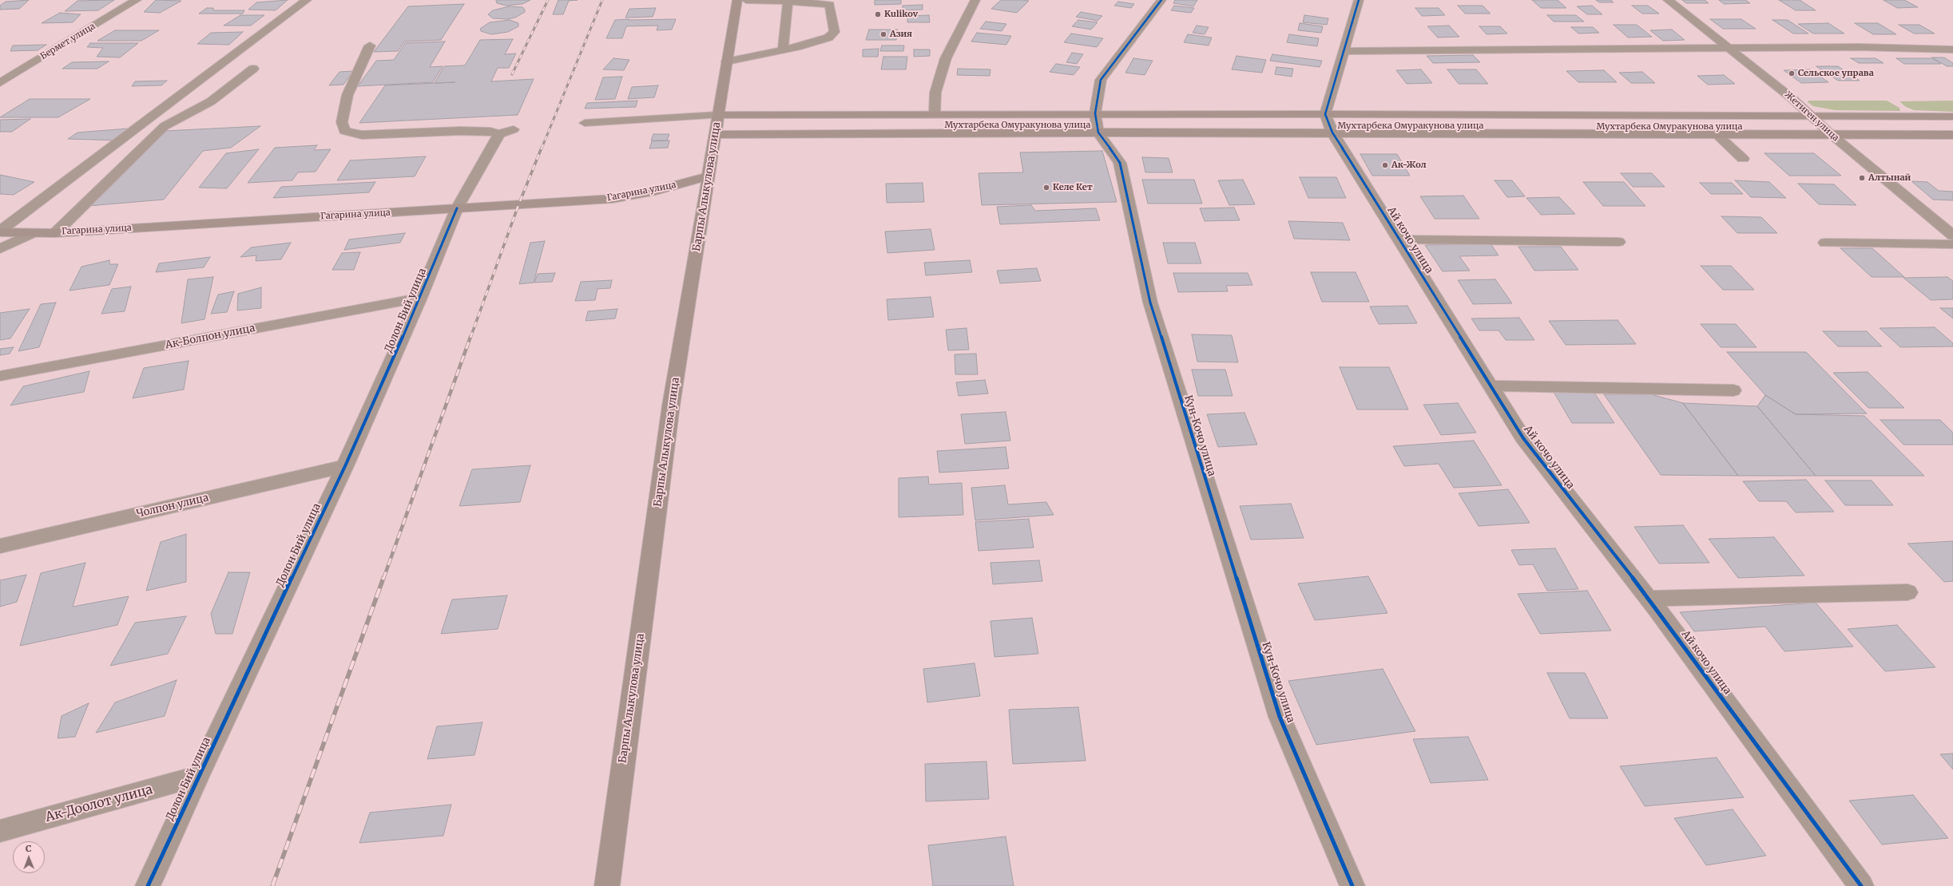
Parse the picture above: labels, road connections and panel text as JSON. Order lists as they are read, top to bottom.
{
  "streets": {
    "main road": ["Мухтарбека Омуракунова улица", "Барпы Алыкулова улица", "Гагарина улица"],
    "street": [
      "Бермет улица",
      "Жетиген улица",
      "Ай кочо улица",
      "Долон Бий улица",
      "Ак-Болпон улица",
      "Кун-Кочо улица",
      "Чолпон улица",
      "Ак-Доолот улица"
    ]
  },
  "crossings": [
    ["Жетиген улица", "Мухтарбека Омуракунова улица"],
    ["Мухтарбека Омуракунова улица", "Барпы Алыкулова улица"],
    ["Мухтарбека Омуракунова улица", "Ай кочо улица"],
    ["Мухтарбека Омуракунова улица", "Кун-Кочо улица"],
    ["Барпы Алыкулова улица", "Гагарина улица"],
    ["Гагарина улица", "Долон Бий улица"],
    ["Долон Бий улица", "Ак-Болпон улица"],
    ["Долон Бий улица", "Чолпон улица"],
    ["Долон Бий улица", "Ак-Доолот улица"]
  ],
  "places": [
    "Kulikov",
    "Азия",
    "Сельское управа",
    "Ак-Жол",
    "Алтынай",
    "Келе Кет"
  ],
  "north": "top"
}
